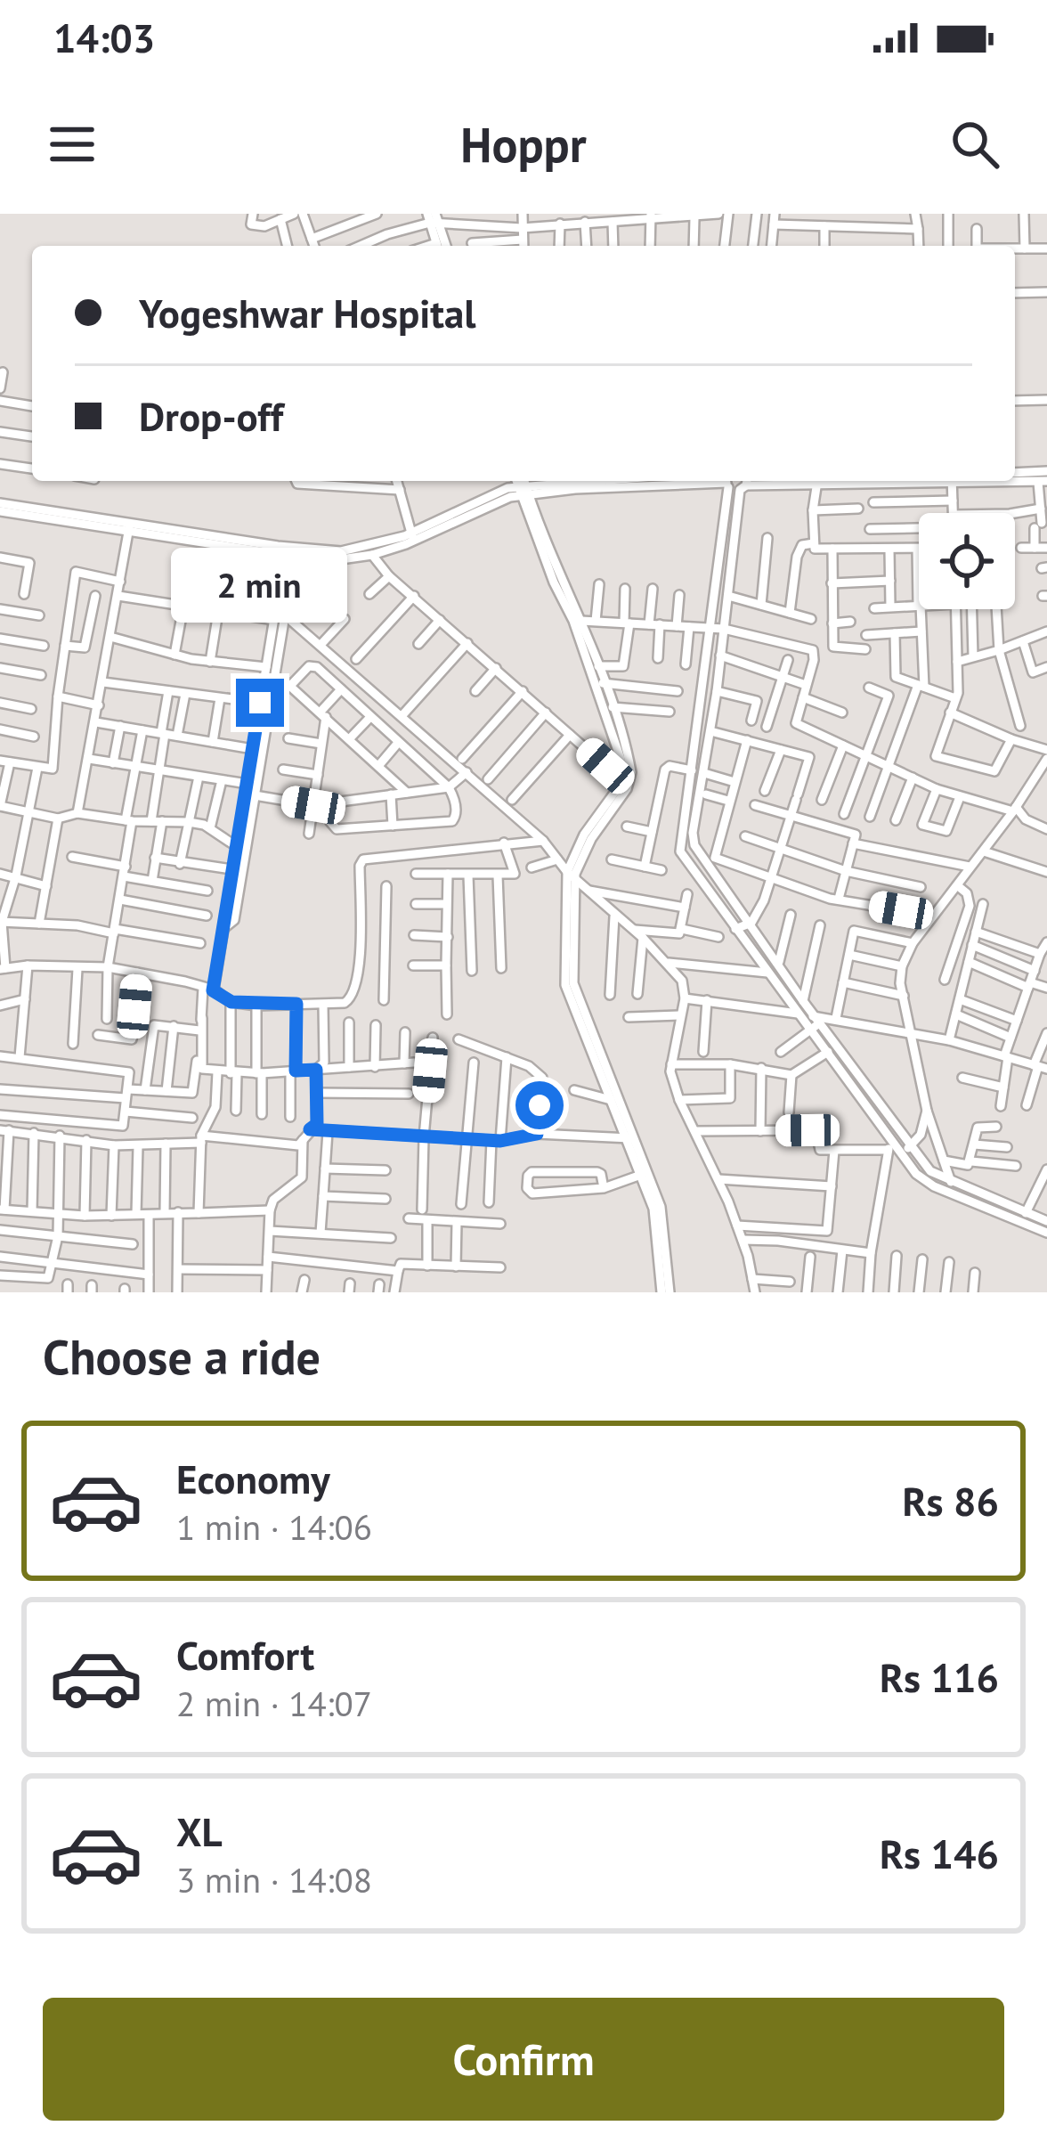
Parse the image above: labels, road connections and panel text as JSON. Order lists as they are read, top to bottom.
{
  "page": {
    "status": "14:03",
    "header": "Hoppr",
    "banner": ["Yogeshwar Hospital", "Drop-off"],
    "bubble": "2 min",
    "heading": "Choose a ride",
    "list": [
      {
        "name": "Economy",
        "note": "1 min · 14:06",
        "value": "Rs 86"
      },
      {
        "name": "Comfort",
        "note": "2 min · 14:07",
        "value": "Rs 116"
      },
      {
        "name": "XL",
        "note": "3 min · 14:08",
        "value": "Rs 146"
      }
    ],
    "buttons": "Confirm"
  }
}
